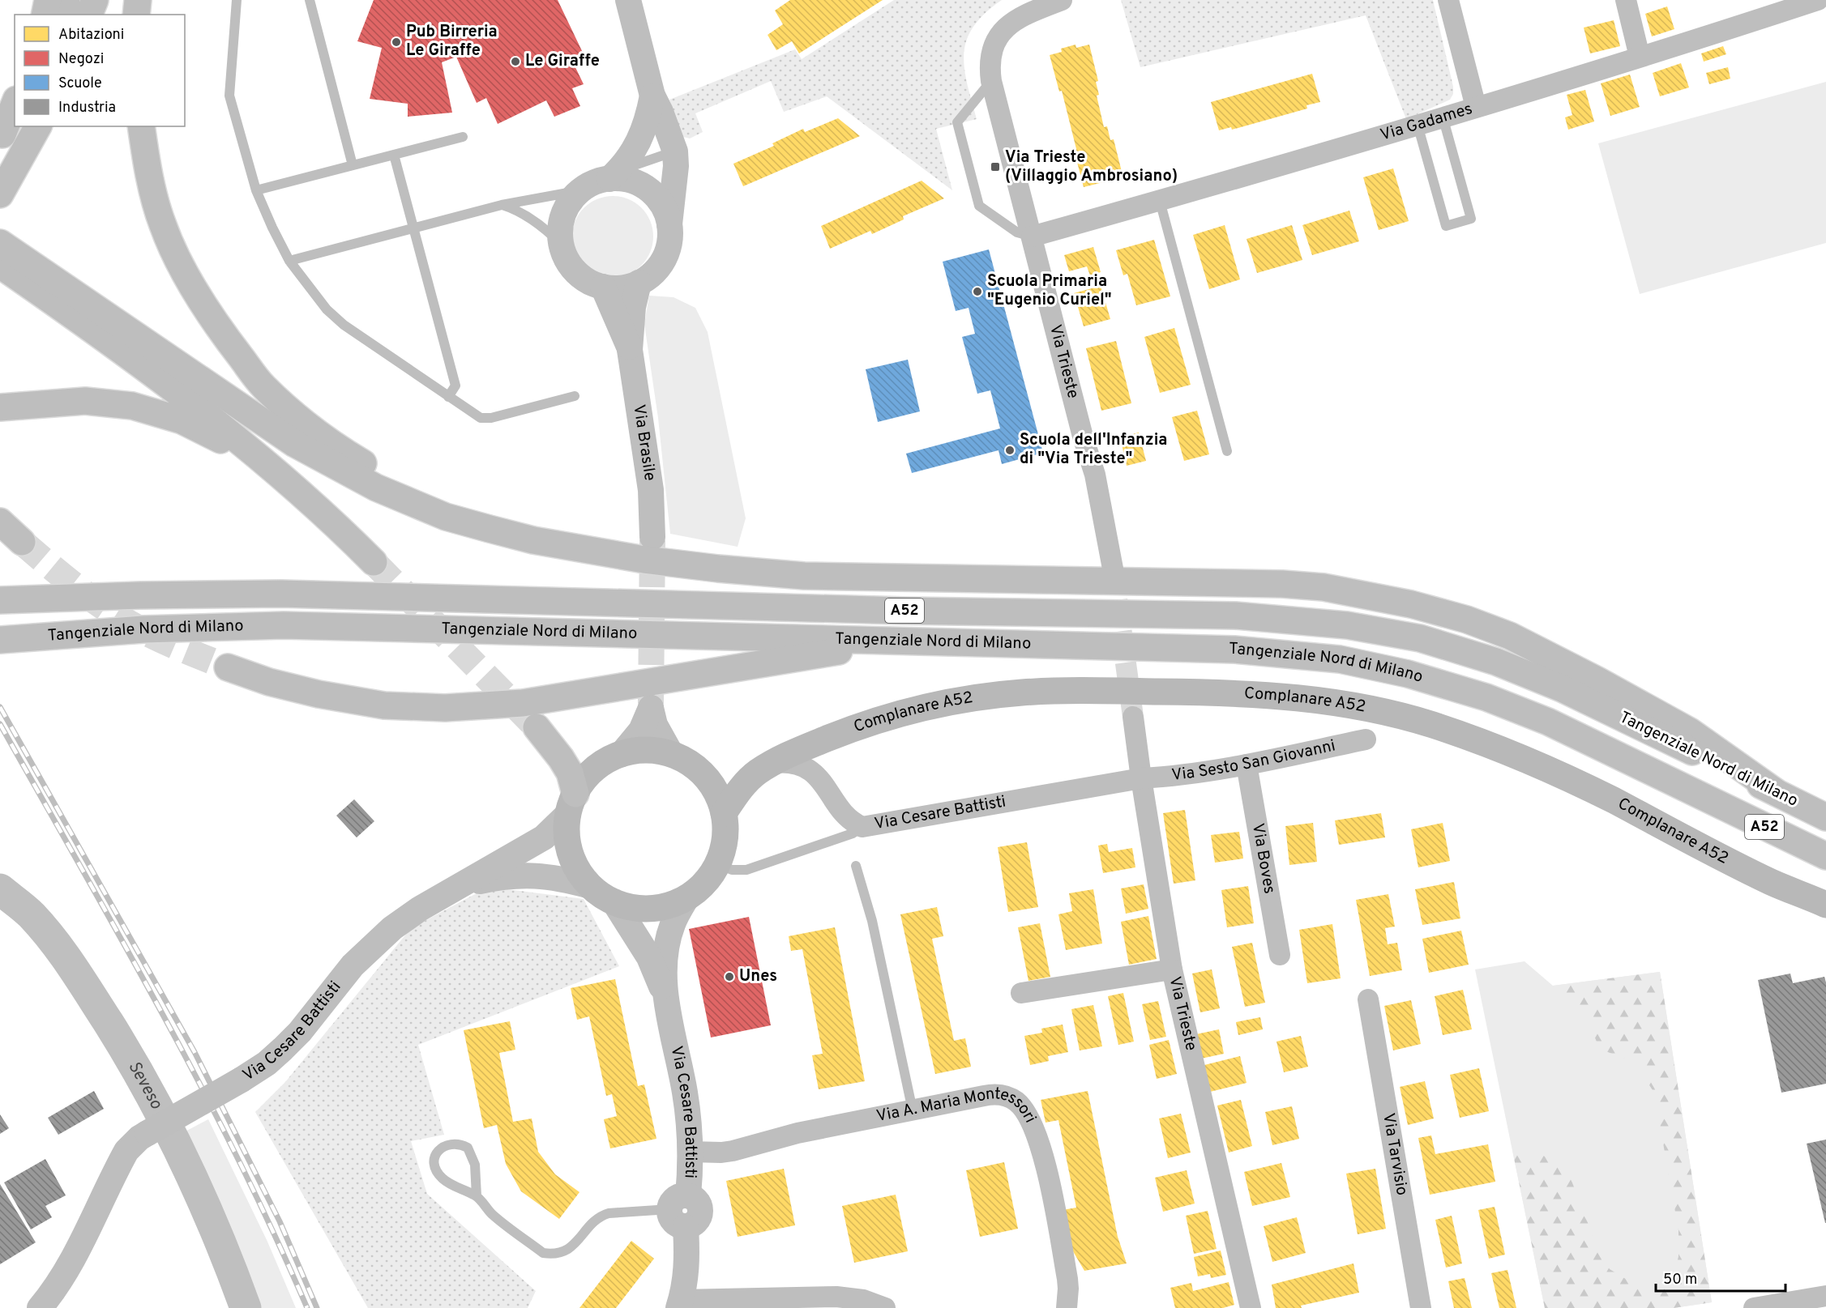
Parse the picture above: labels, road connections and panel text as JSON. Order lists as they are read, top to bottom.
{
  "streets": {
    "highway": ["A52", "Tangenziale Nord di Milano"],
    "main road": ["Complanare A52"],
    "street": [
      "Via Gadames",
      "Via Trieste",
      "Via Brasile",
      "Via Sesto San Giovanni",
      "Via Cesare Battisti",
      "Via Boves",
      "Via A. Maria Montessori",
      "Via Tarvisio"
    ]
  },
  "crossings": [
    ["Via Gadames", "Via Trieste"],
    ["Via Trieste", "Via Sesto San Giovanni"],
    ["Via Trieste", "Via Cesare Battisti"],
    ["A52", "Tangenziale Nord di Milano"],
    ["Complanare A52", "Via Cesare Battisti"],
    ["Via Sesto San Giovanni", "Via Cesare Battisti"],
    ["Via Sesto San Giovanni", "Via Boves"],
    ["Via Cesare Battisti", "Via A. Maria Montessori"]
  ],
  "water": ["Seveso"],
  "places": {
    "other": [
      "Pub Birreria Le Giraffe",
      "Le Giraffe",
      "Scuola Primaria \"Eugenio Curiel\"",
      "Scuola dell'Infanzia di \"Via Trieste\"",
      "Unes"
    ],
    "transit": ["Via Trieste (Villaggio Ambrosiano)"]
  },
  "legend": [
    "Abitazioni",
    "Negozi",
    "Scuole",
    "Industria"
  ],
  "scale_bar": "50 m"
}
